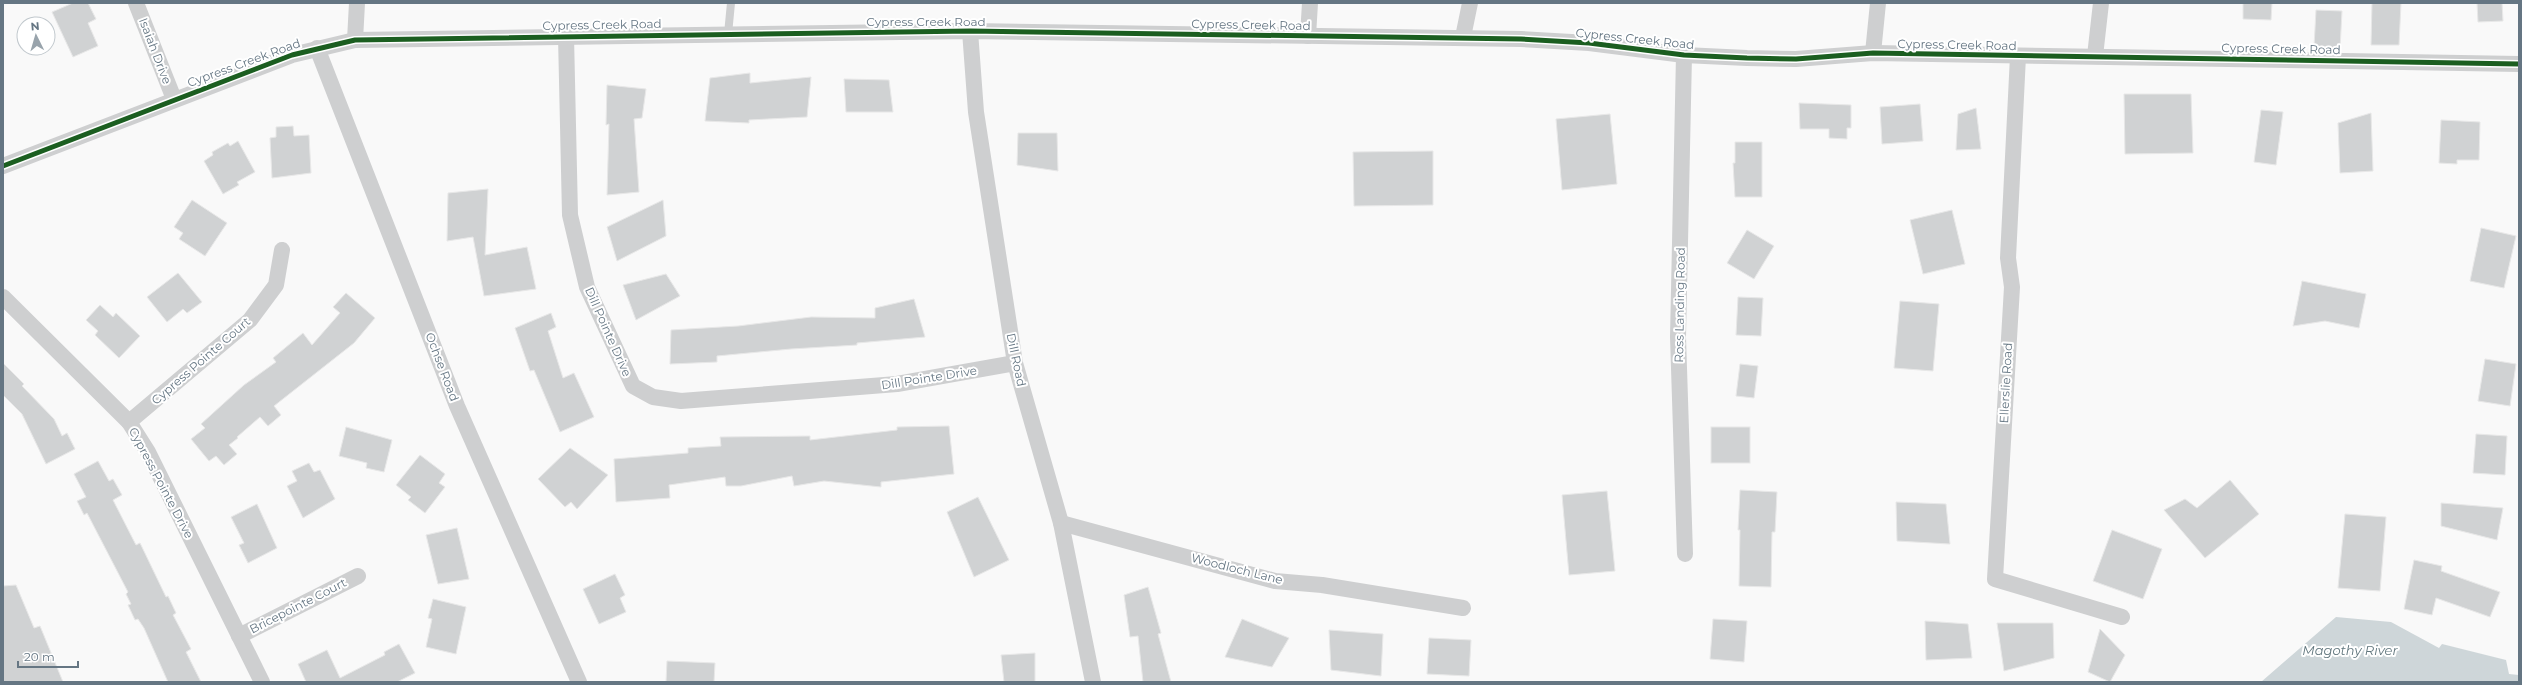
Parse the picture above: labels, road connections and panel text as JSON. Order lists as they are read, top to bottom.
{
  "streets": {
    "street": [
      "Cypress Creek Road",
      "Isaiah Drive",
      "Ross Landing Road",
      "Dill Pointe Drive",
      "Dill Road",
      "Cypress Pointe Court",
      "Ochse Road",
      "Ellerslie Road",
      "Cypress Pointe Drive",
      "Woodloch Lane",
      "Bricepointe Court"
    ]
  },
  "crossings": [
    ["Cypress Creek Road", "Isaiah Drive"],
    ["Cypress Creek Road", "Ross Landing Road"],
    ["Cypress Creek Road", "Dill Pointe Drive"],
    ["Cypress Creek Road", "Dill Road"],
    ["Cypress Creek Road", "Ochse Road"],
    ["Cypress Creek Road", "Ellerslie Road"],
    ["Dill Pointe Drive", "Dill Road"],
    ["Dill Road", "Woodloch Lane"],
    ["Cypress Pointe Court", "Cypress Pointe Drive"],
    ["Cypress Pointe Drive", "Bricepointe Court"]
  ],
  "water": ["Magothy River"],
  "scale_bar": "20 m",
  "north": "top"
}
